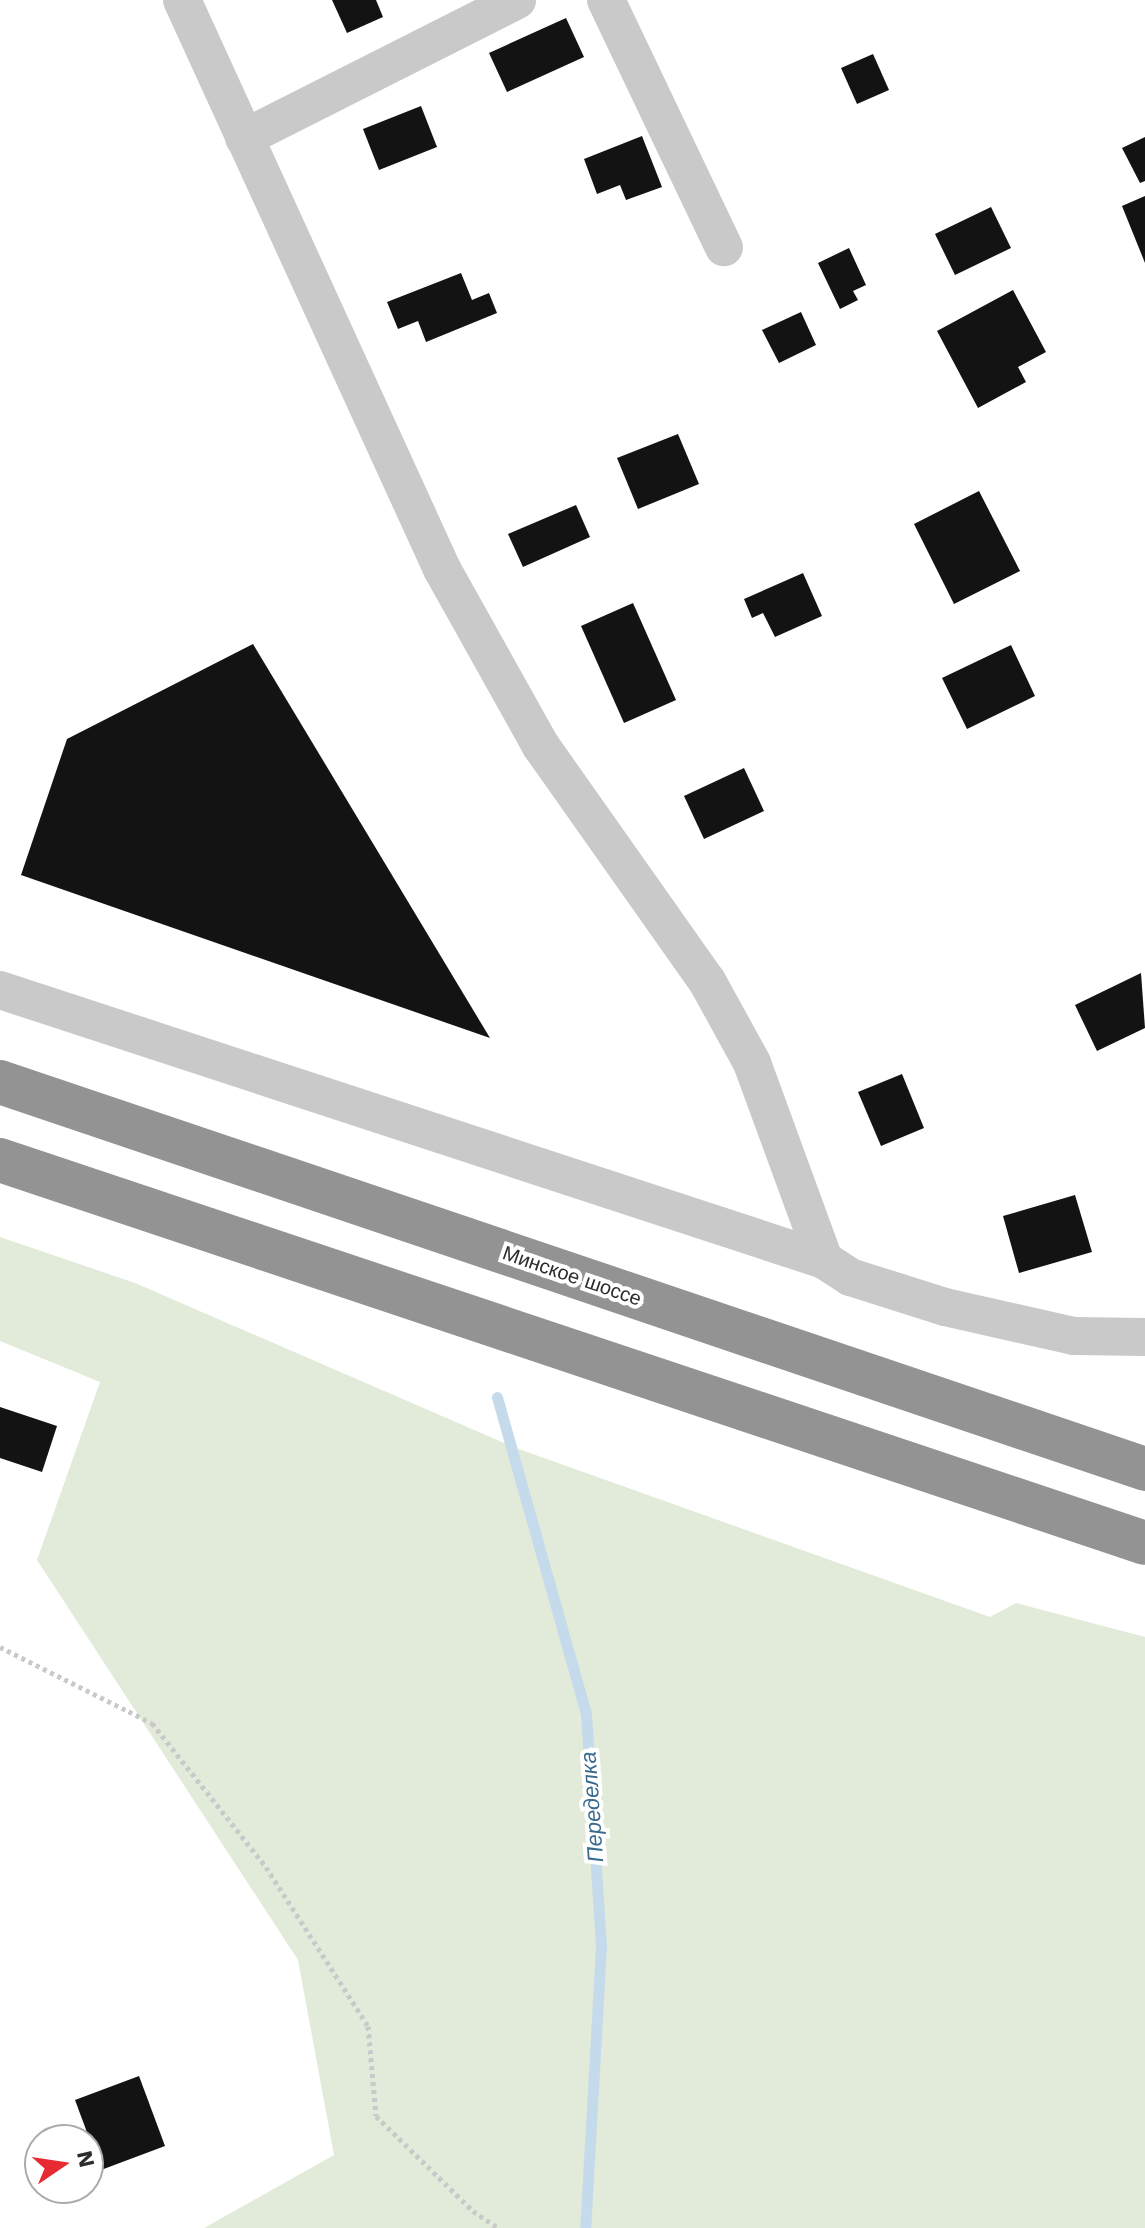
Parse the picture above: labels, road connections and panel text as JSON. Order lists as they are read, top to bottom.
{
  "streets": {
    "highway": ["Минское шоссе"]
  },
  "water": ["Переделка"],
  "north": "right"
}
